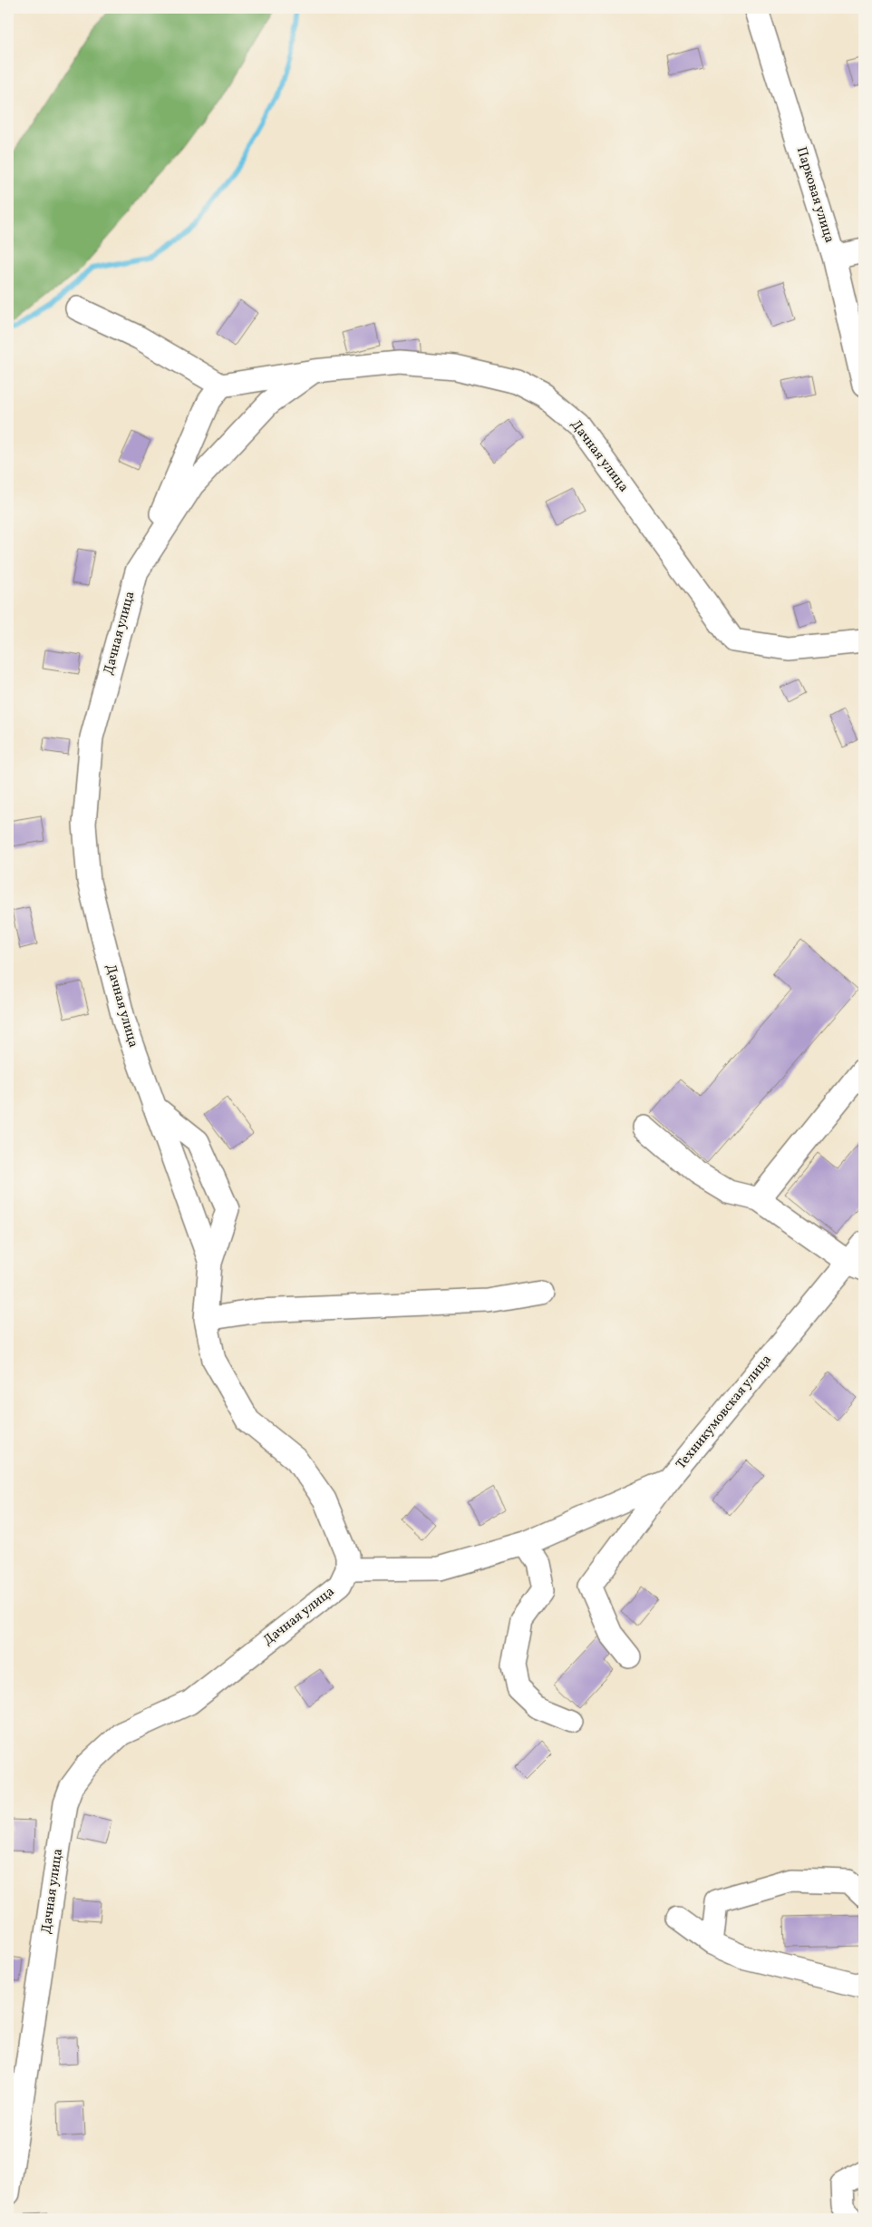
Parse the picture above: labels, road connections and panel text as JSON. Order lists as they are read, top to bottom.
{
  "streets": {
    "street": ["Парковая улица", "Дачная улица", "Техникумовская улица"]
  }
}
